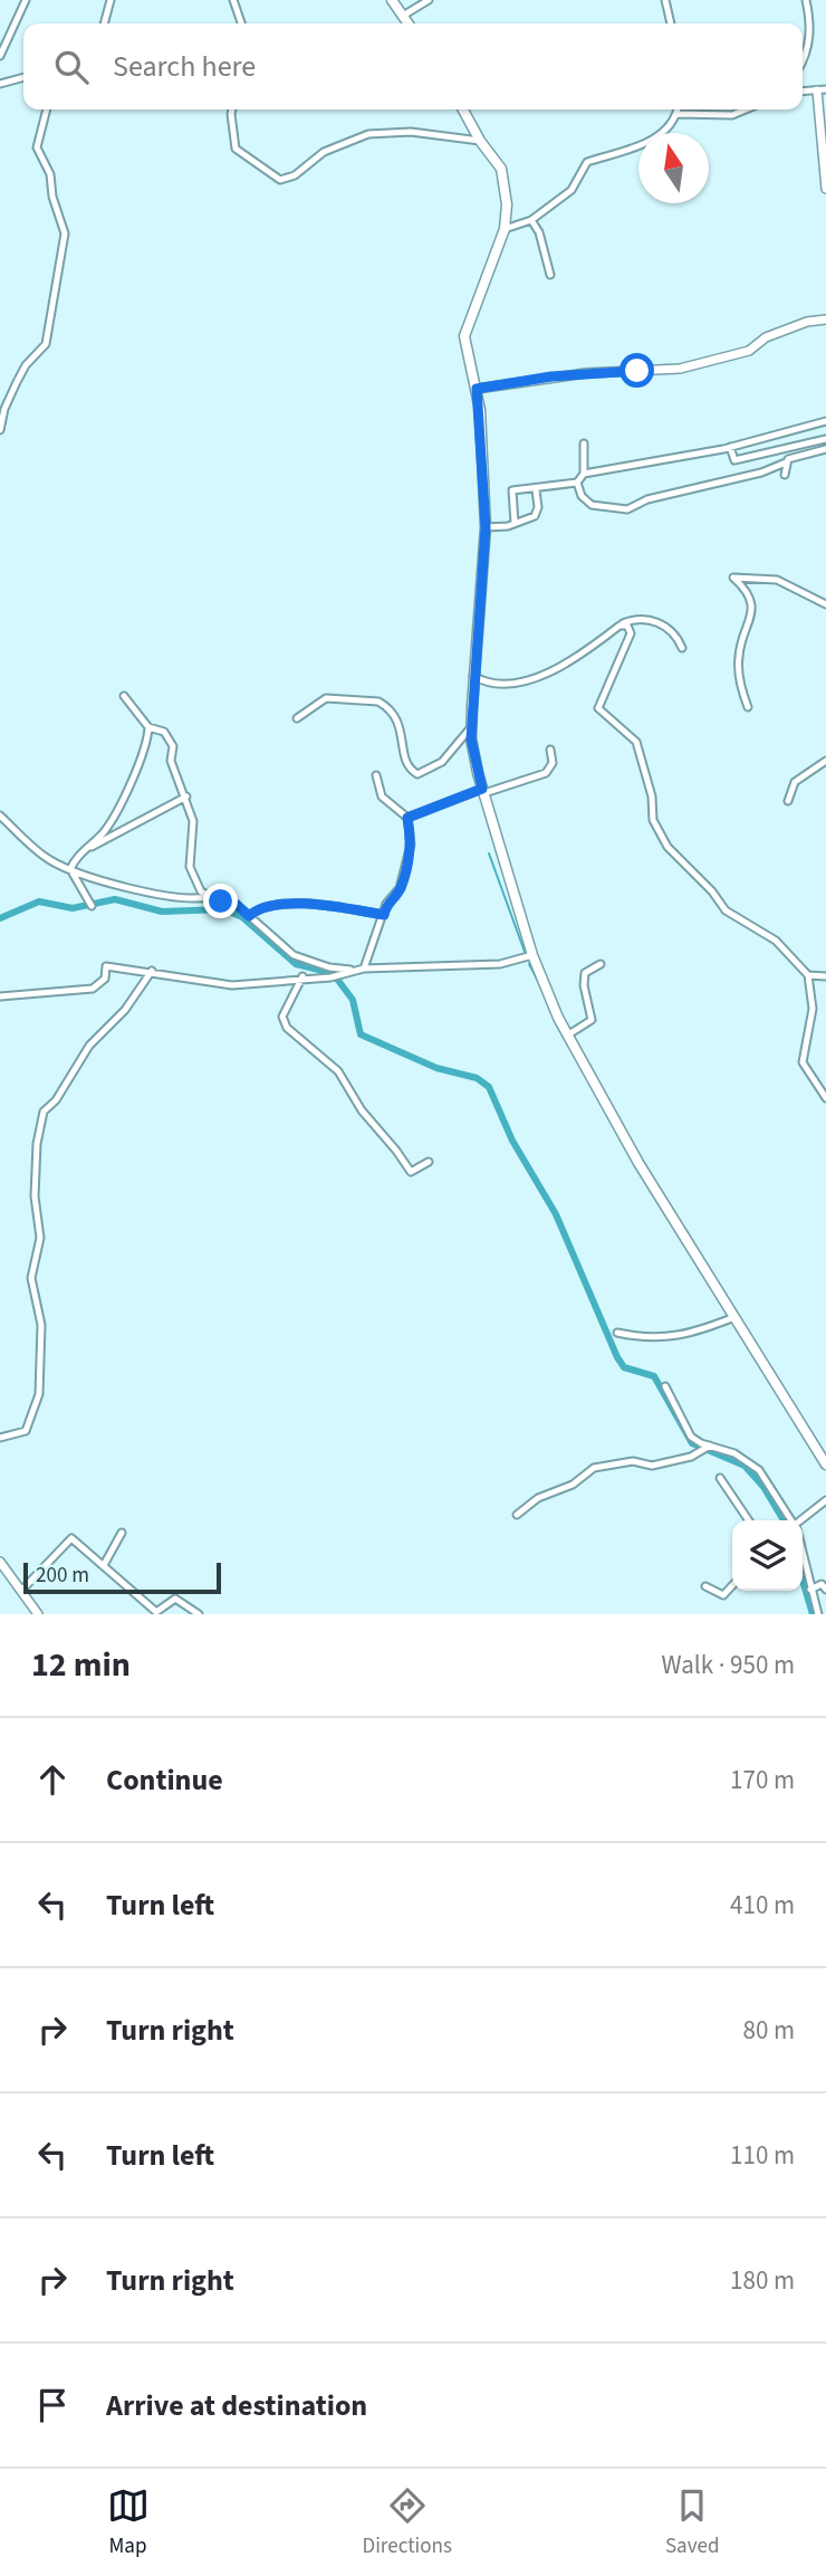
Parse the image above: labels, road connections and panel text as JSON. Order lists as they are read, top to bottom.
{
  "scale_bar": "200 m",
  "north": "top",
  "page": {
    "search": "Search here",
    "scale": "200 m",
    "heading": ["12 min", "Walk · 950 m"],
    "list": [
      ["Continue", "170 m"],
      ["Turn left", "410 m"],
      ["Turn right", "80 m"],
      ["Turn left", "110 m"],
      ["Turn right", "180 m"],
      "Arrive at destination"
    ],
    "nav": ["Map", "Directions", "Saved"]
  }
}
